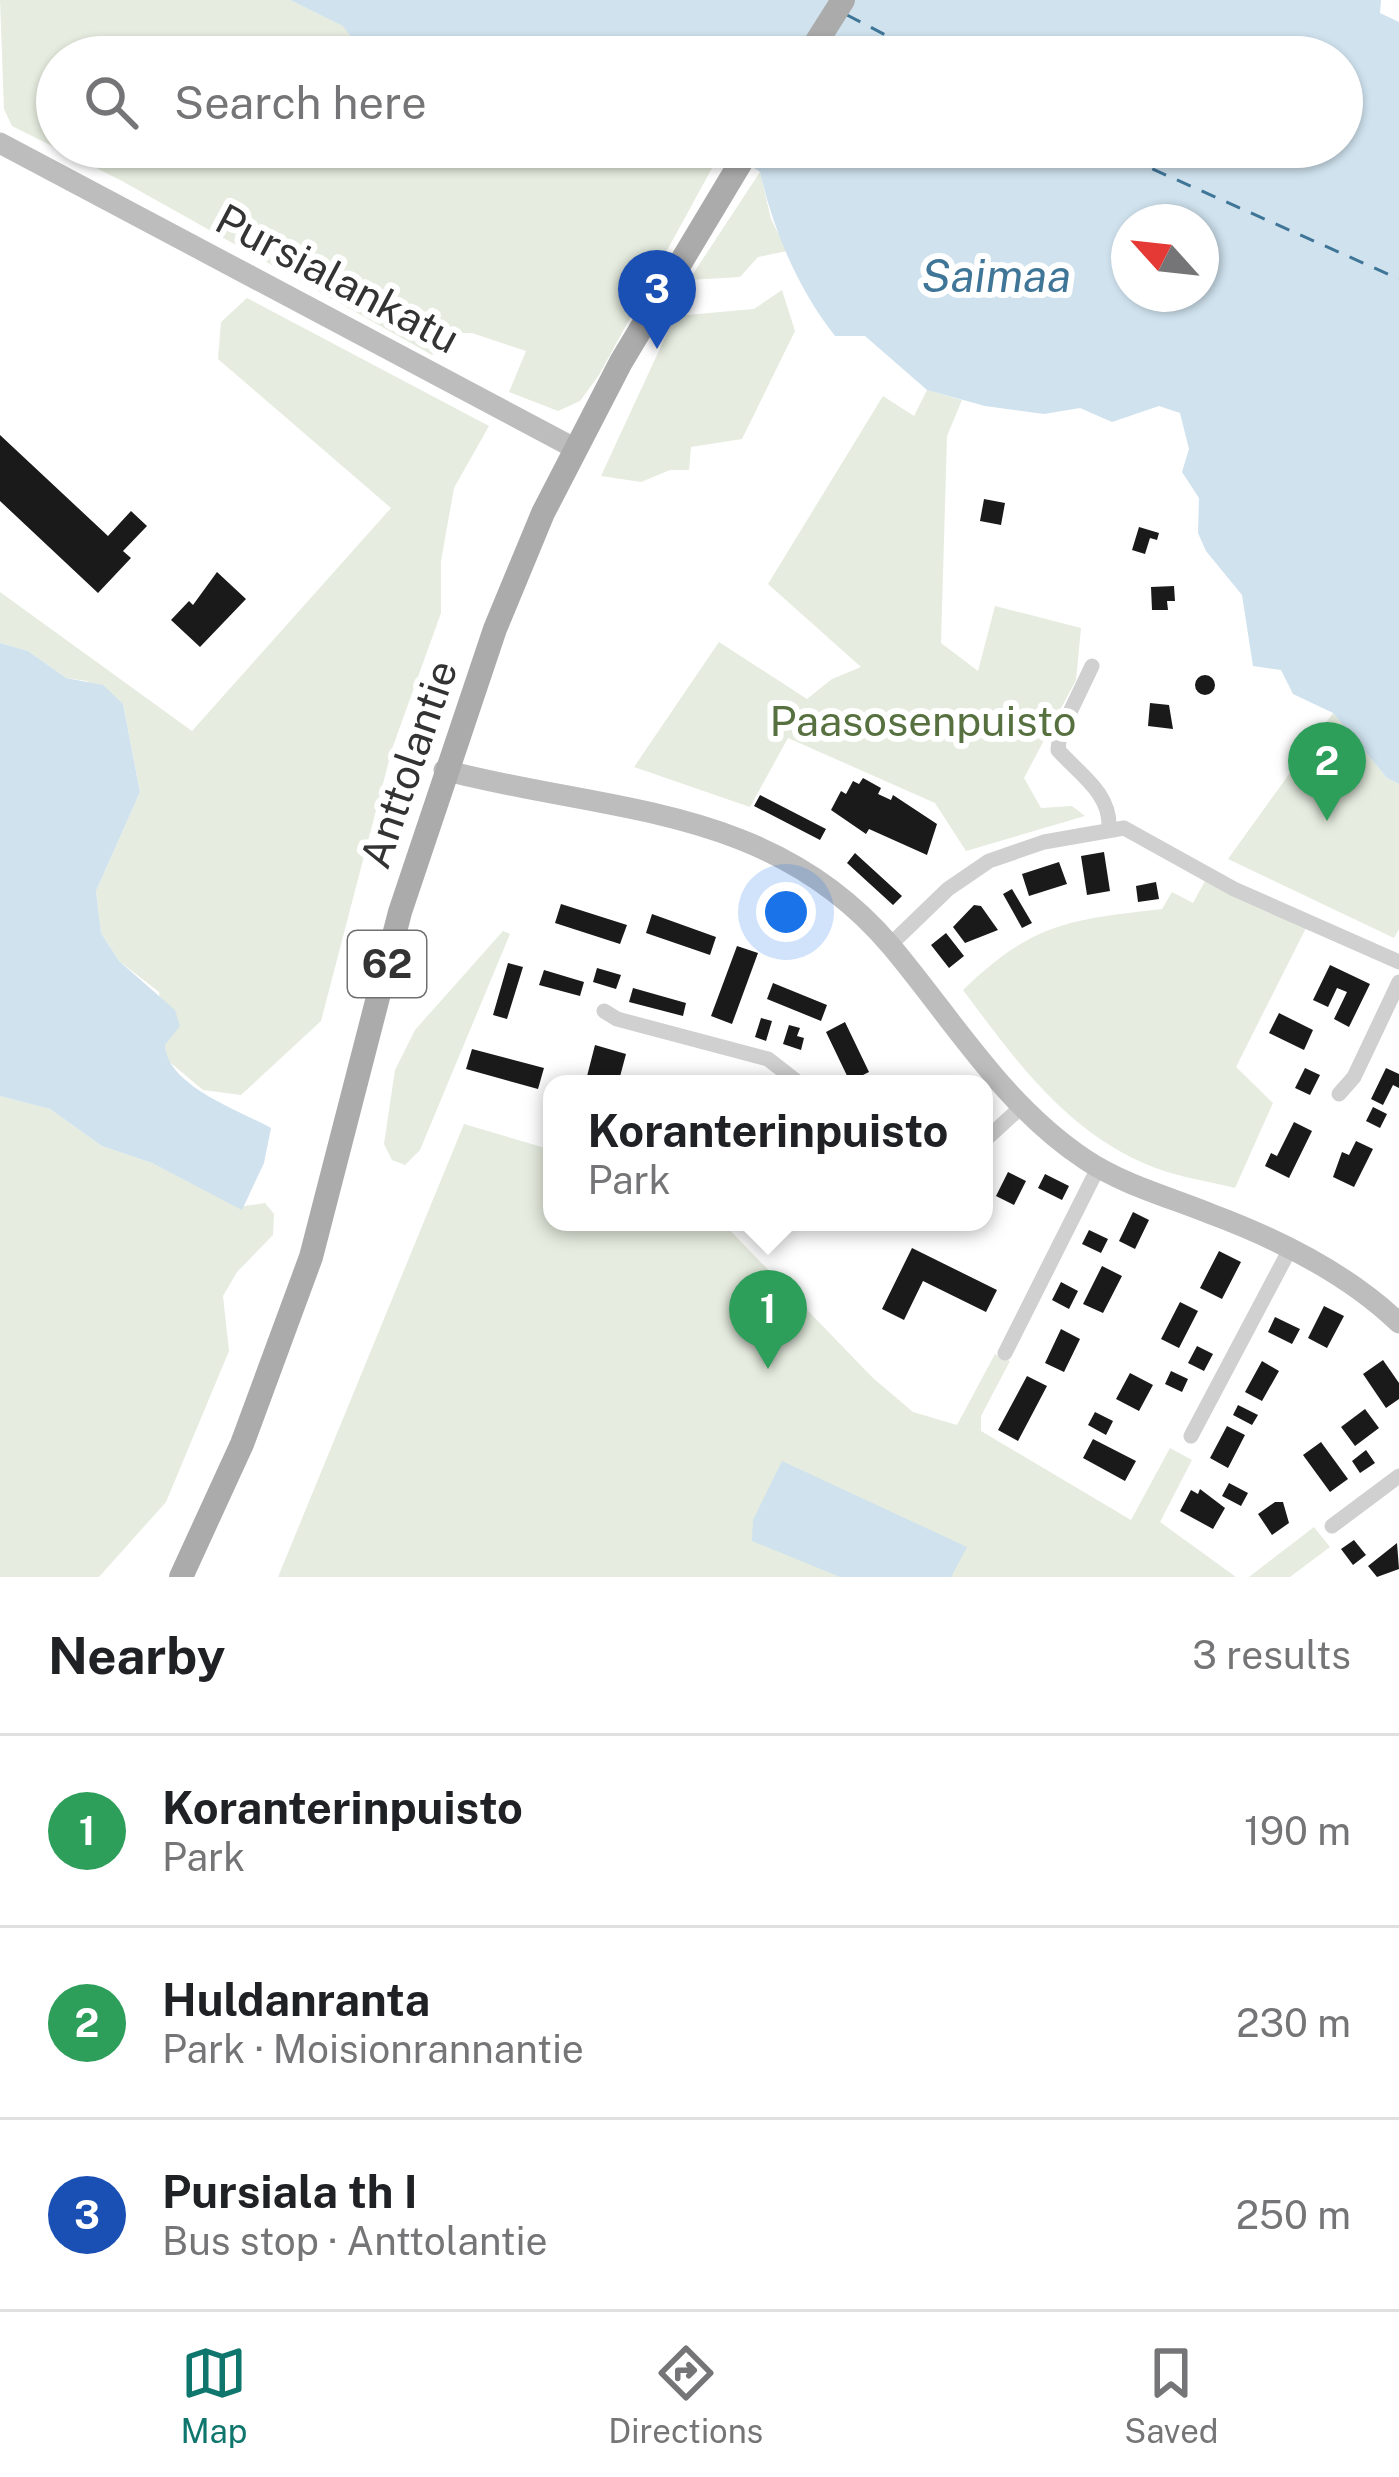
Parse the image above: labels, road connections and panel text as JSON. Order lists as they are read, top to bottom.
{
  "streets": {
    "main road": ["Anttolantie", "62"],
    "street": ["Pursialankatu"]
  },
  "crossings": [
    ["Pursialankatu", "Anttolantie"]
  ],
  "water": ["Saimaa"],
  "parks": ["Paasosenpuisto"],
  "north": "top left",
  "page": {
    "search": "Search here",
    "pins": ["3", "2", "1"],
    "popup": ["Koranterinpuisto", "Park"],
    "heading": ["Nearby", "3 results"],
    "list": [
      {
        "mark": "1",
        "name": "Koranterinpuisto",
        "note": "Park",
        "value": "190 m"
      },
      {
        "mark": "2",
        "name": "Huldanranta",
        "note": "Park · Moisionrannantie",
        "value": "230 m"
      },
      {
        "mark": "3",
        "name": "Pursiala th I",
        "note": "Bus stop · Anttolantie",
        "value": "250 m"
      }
    ],
    "nav": ["Map", "Directions", "Saved"]
  }
}
